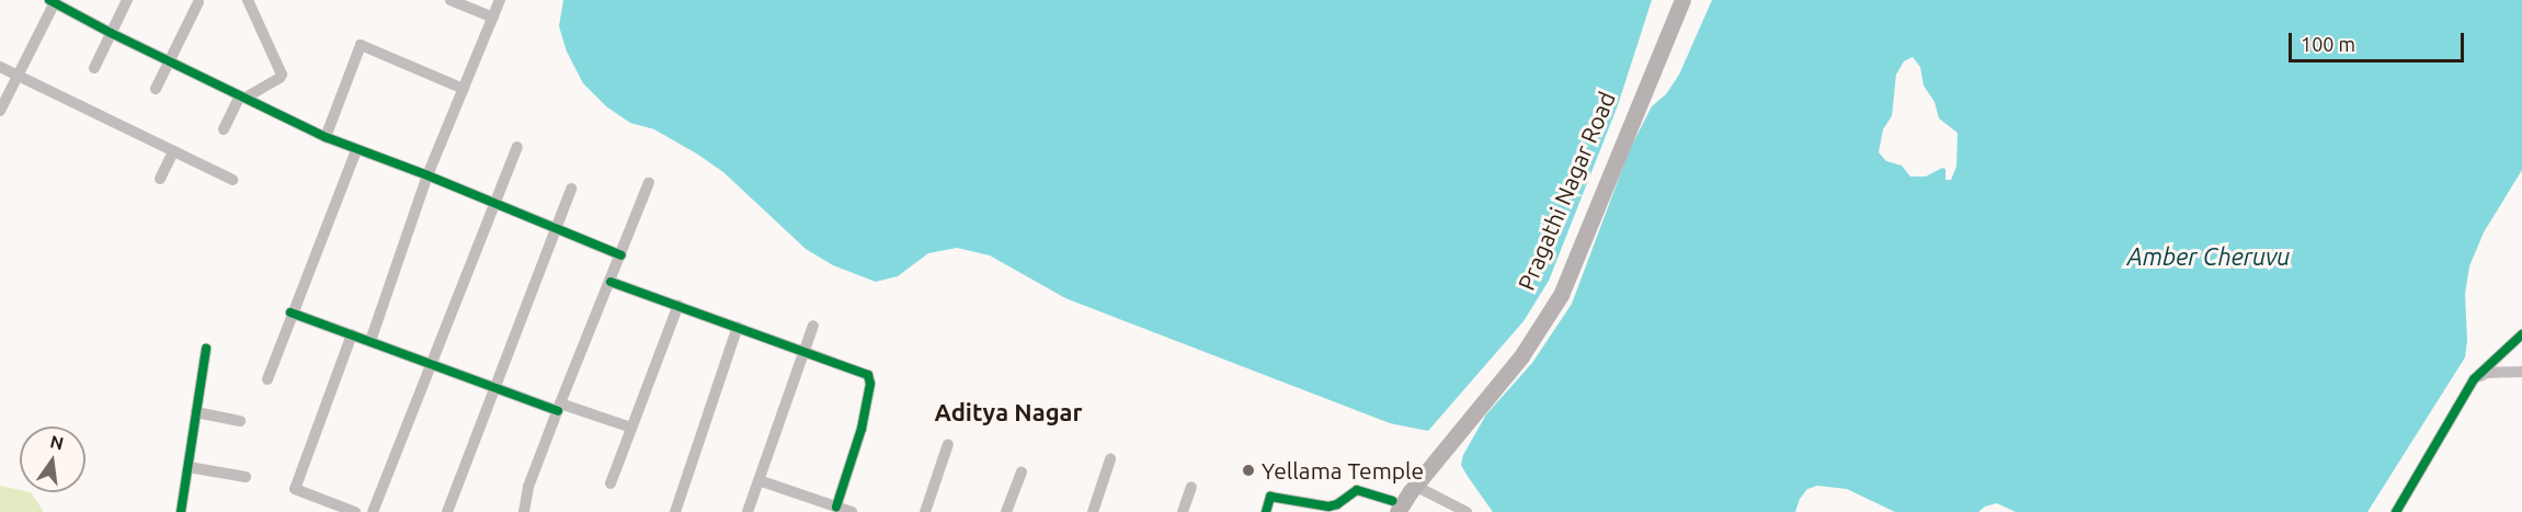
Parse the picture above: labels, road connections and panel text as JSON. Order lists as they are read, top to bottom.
{
  "streets": {
    "main road": ["Pragathi Nagar Road"]
  },
  "districts": ["Aditya Nagar"],
  "water": ["Amber Cheruvu"],
  "places": ["Yellama Temple"],
  "scale_bar": "100 m",
  "north": "top"
}
